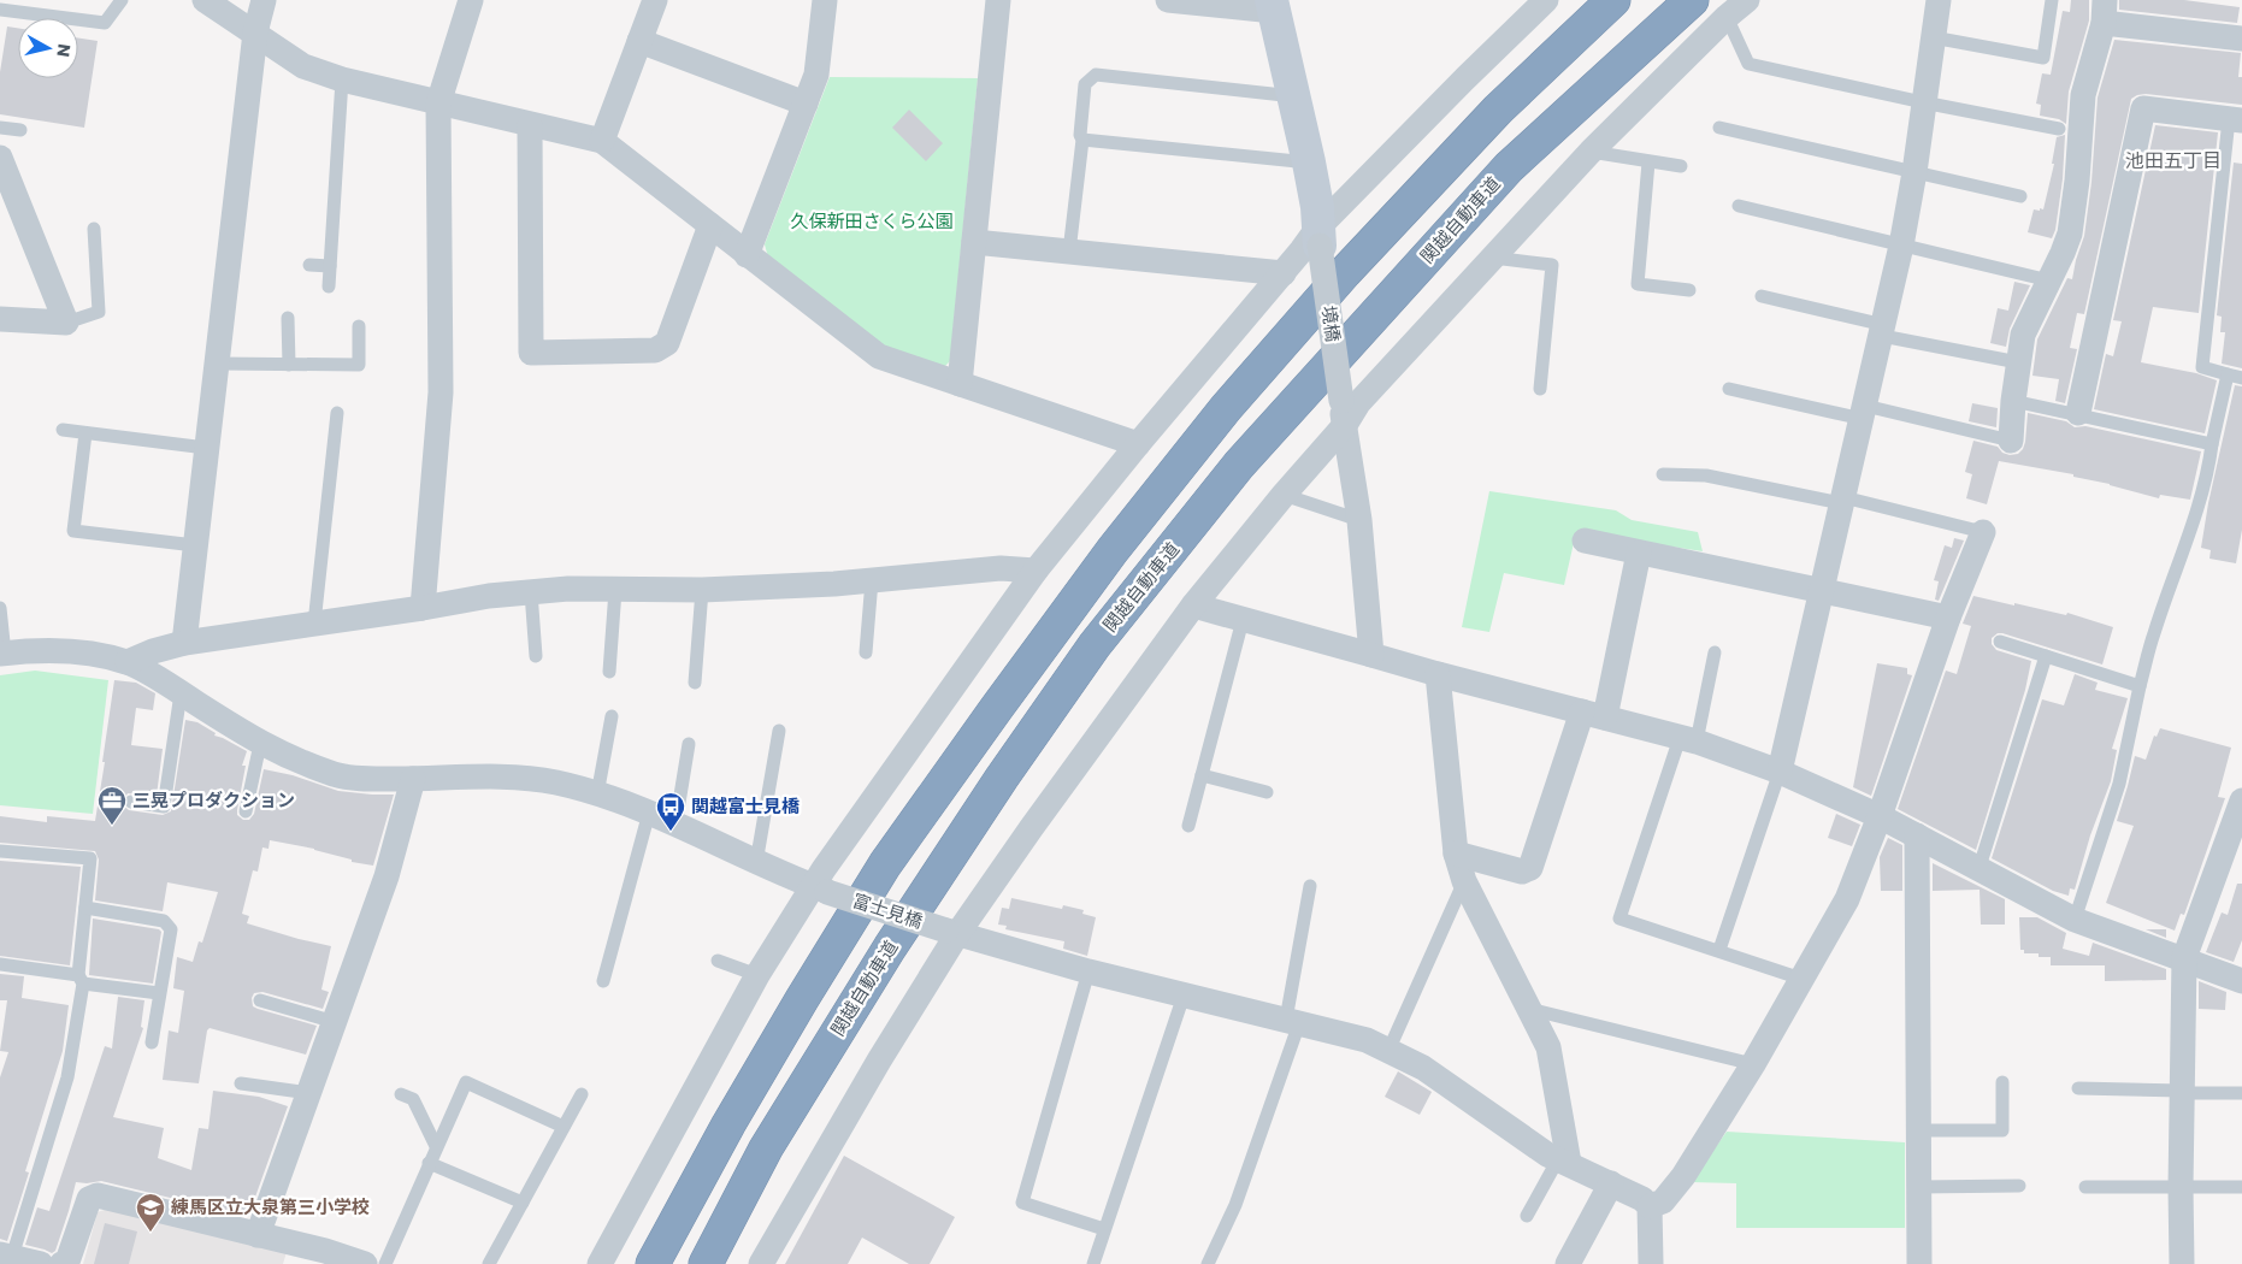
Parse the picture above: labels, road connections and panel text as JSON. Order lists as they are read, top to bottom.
{
  "streets": {
    "highway": ["関越自動車道"],
    "street": ["境橋", "富士見橋"]
  },
  "districts": ["池田五丁目"],
  "parks": ["久保新田さくら公園"],
  "places": {
    "office": ["三晃プロダクション"],
    "bus stop": ["関越富士見橋"],
    "school or university": ["練馬区立大泉第三小学校"]
  },
  "north": "right"
}
